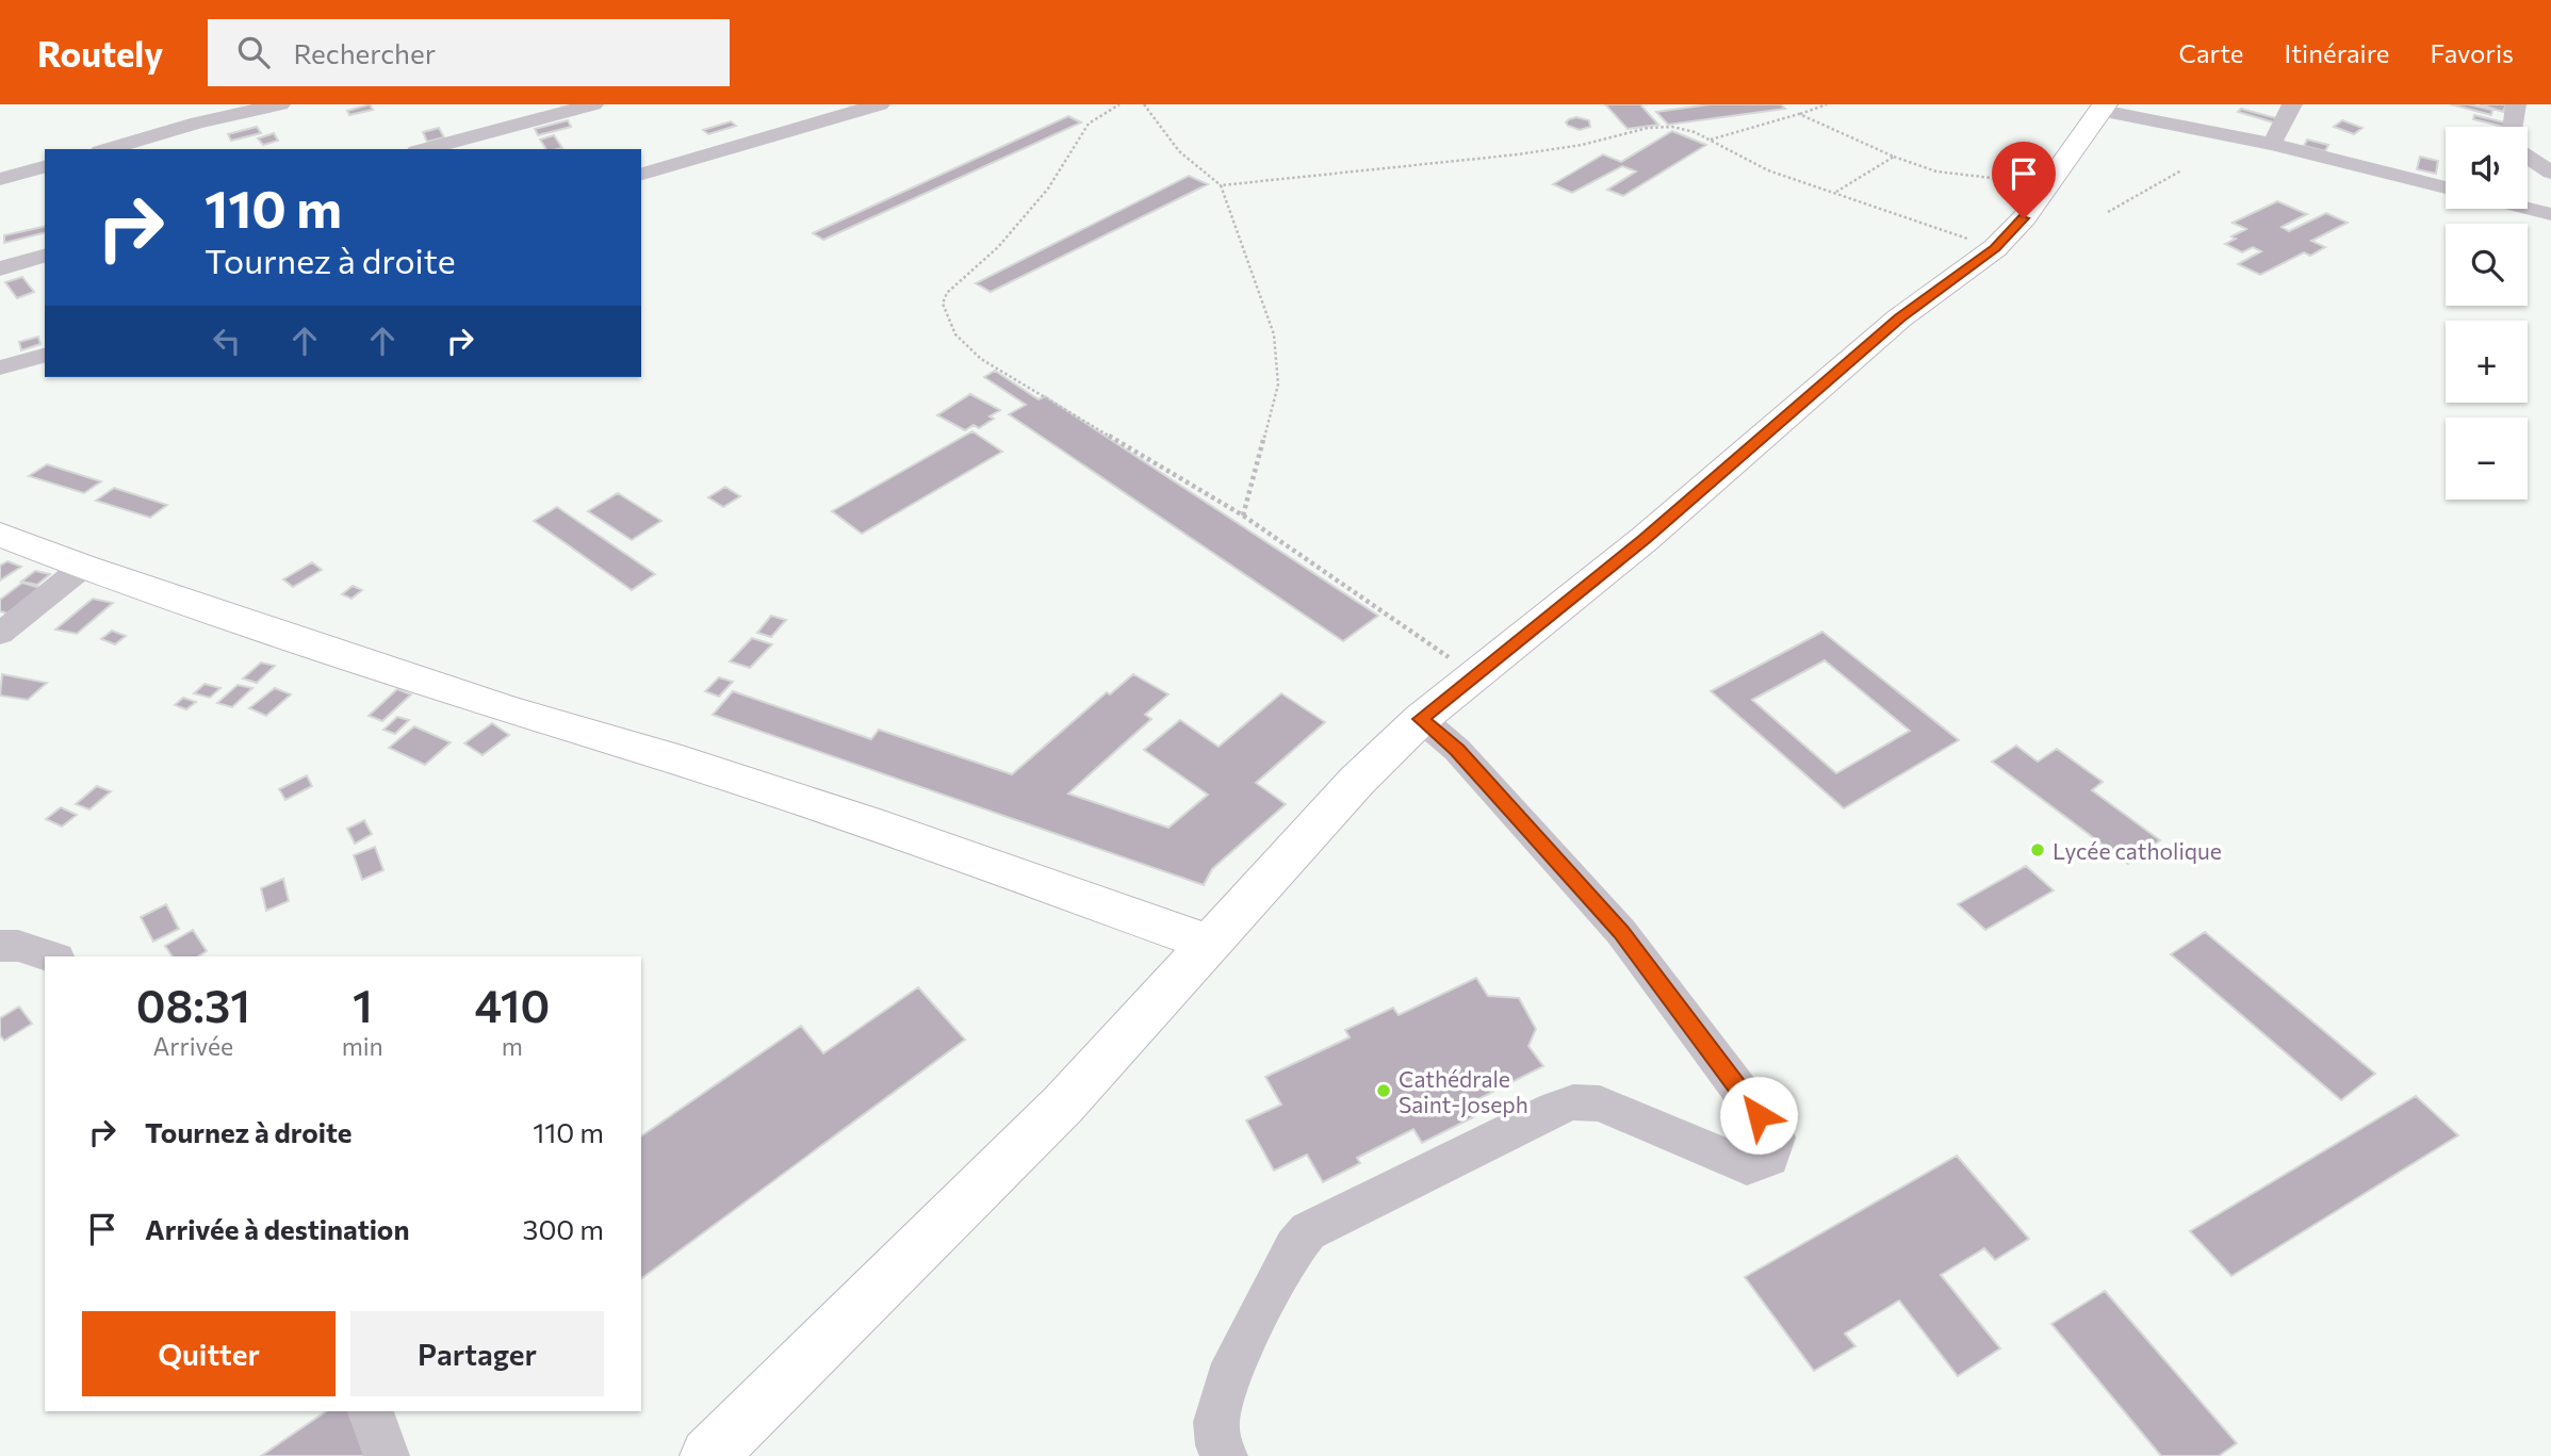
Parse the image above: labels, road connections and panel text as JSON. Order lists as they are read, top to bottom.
{
  "places": ["Lycée catholique", "Cathédrale Saint-Joseph"],
  "page": {
    "header": "Routely",
    "search": "Rechercher",
    "nav": ["Carte", "Itinéraire", "Favoris"],
    "map_buttons": ["+", "−"],
    "turn": ["110 m", "Tournez à droite"],
    "eta": [
      "08:31",
      "Arrivée",
      "1",
      "min",
      "410",
      "m"
    ],
    "list": [
      {
        "name": "Tournez à droite",
        "value": "110 m"
      },
      {
        "name": "Arrivée à destination",
        "value": "300 m"
      }
    ],
    "buttons": ["Quitter", "Partager"]
  }
}
